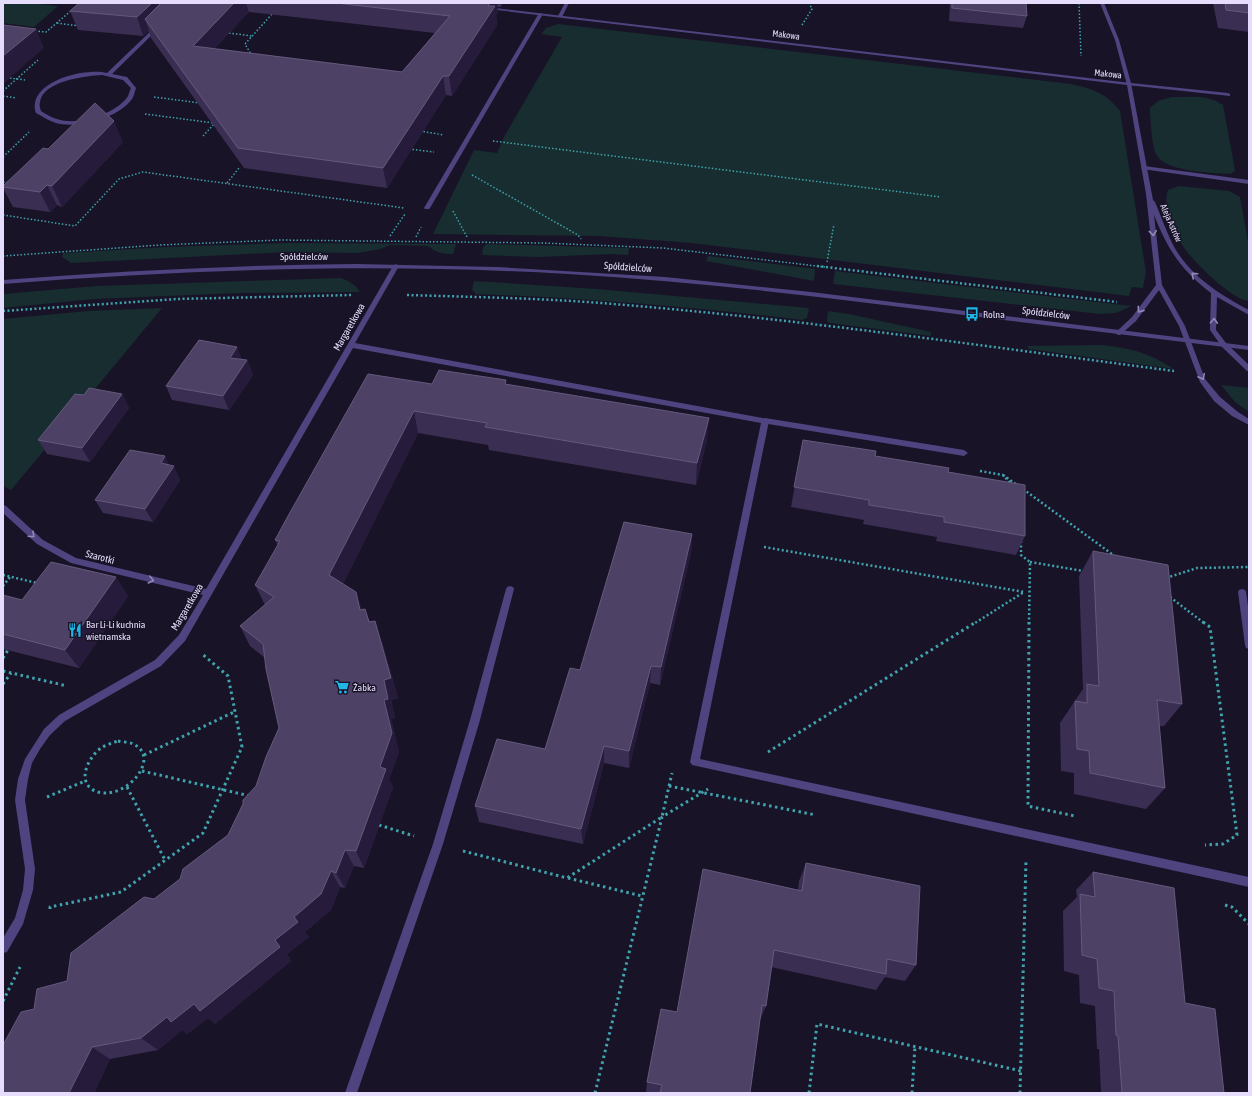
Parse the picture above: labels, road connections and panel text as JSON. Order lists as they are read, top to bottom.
{
  "streets": {
    "street": [
      "Makowa",
      "Aleja Astrów",
      "Spółdzielców",
      "Margaretkowa",
      "Szarotki"
    ]
  },
  "crossings": [
    ["Makowa", "Aleja Astrów"],
    ["Aleja Astrów", "Spółdzielców"],
    ["Spółdzielców", "Margaretkowa"],
    ["Margaretkowa", "Szarotki"]
  ],
  "one_way": ["Szarotki"],
  "places": {
    "bus stop": ["Rolna"],
    "restaurant": ["Bar Li-Li kuchnia wietnamska"],
    "supermarket": ["Żabka"]
  }
}
